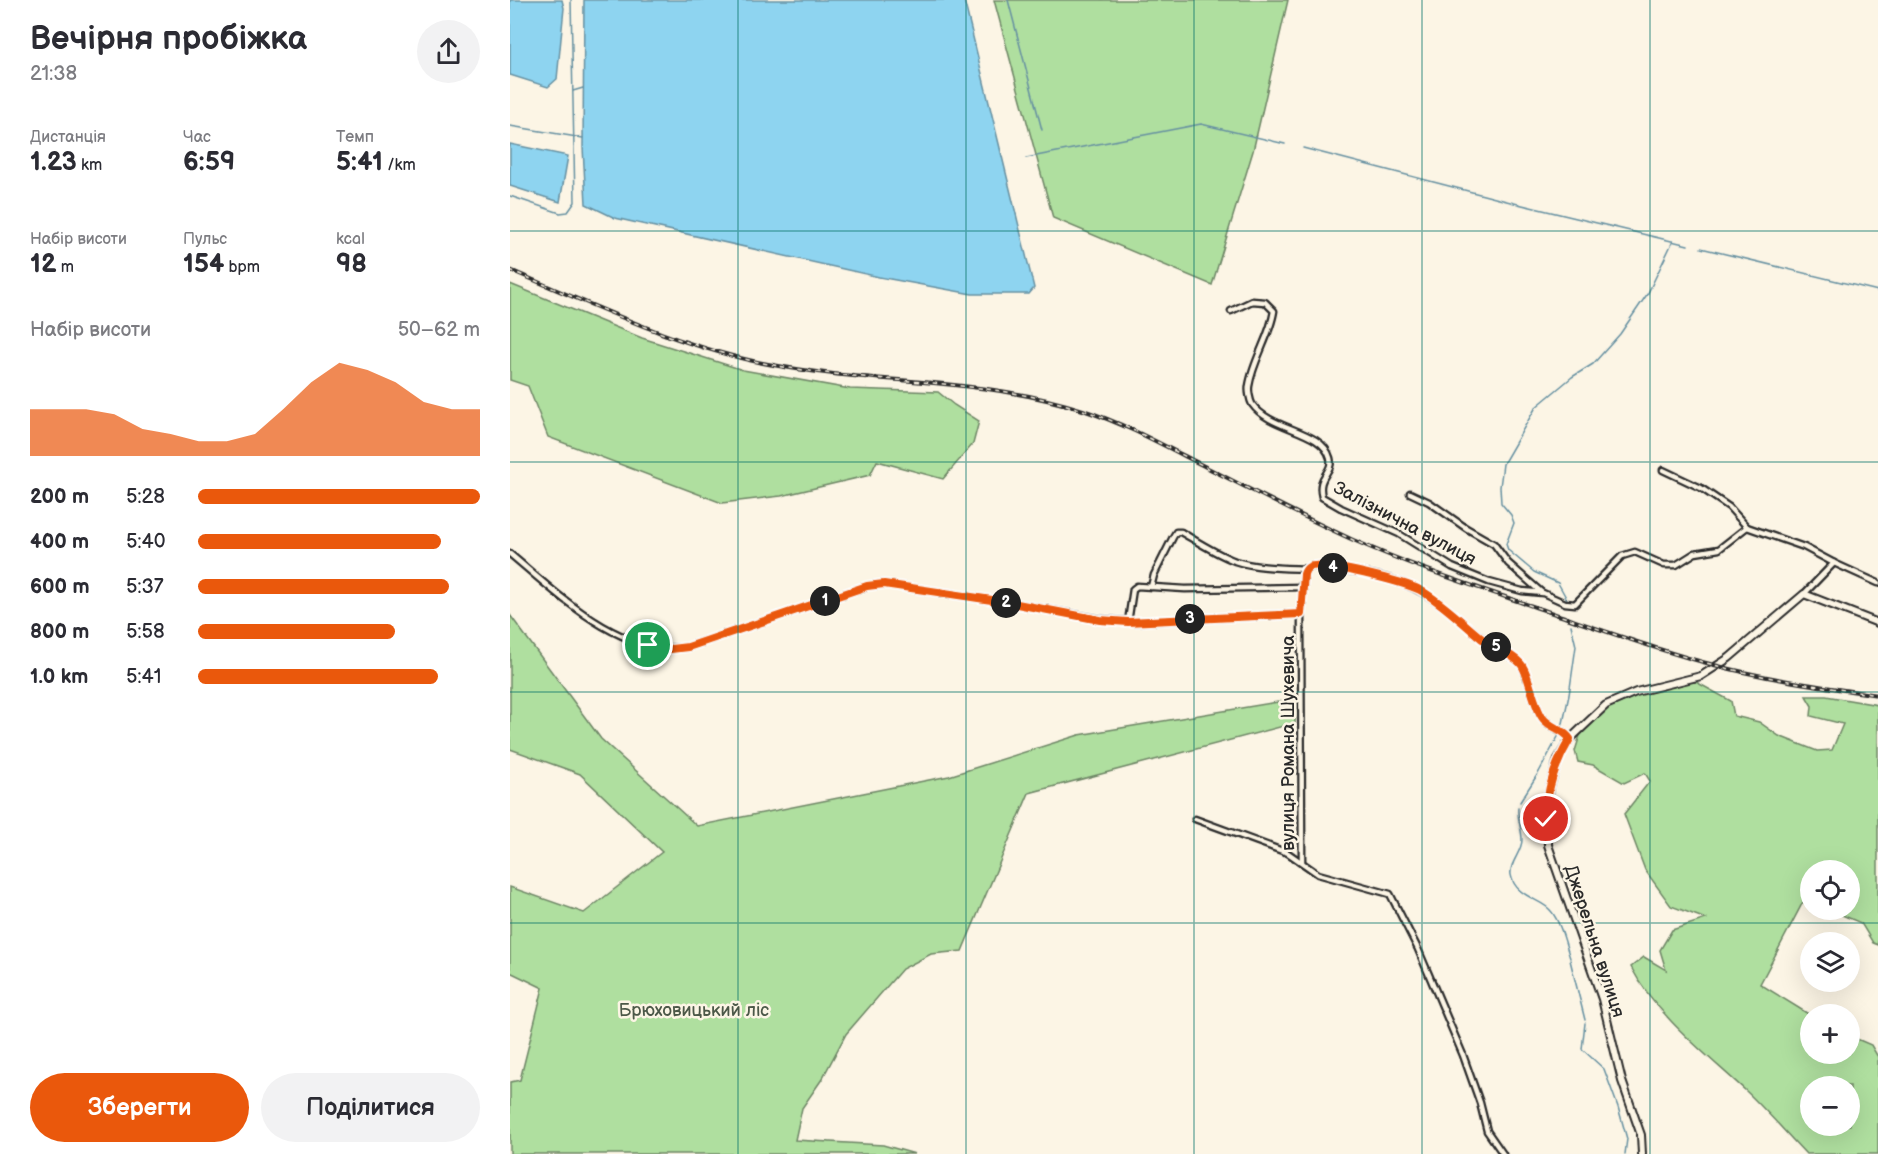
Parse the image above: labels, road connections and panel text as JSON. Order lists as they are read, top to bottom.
{
  "streets": {
    "street": ["Залізнична вулиця", "вулиця Романа Шухевича", "Джерельна вулиця"]
  },
  "parks": ["Брюховицький ліс"],
  "page": {
    "heading": ["Вечірня пробіжка", "21:38"],
    "stats": [
      ["Дистанція", "1.23 km"],
      ["Час", "6:59"],
      ["Темп", "5:41 /km"],
      ["Набір висоти", "12 m"],
      ["Пульс", "154 bpm"],
      ["kcal", "98"]
    ],
    "chart": ["Набір висоти", "50–62 m"],
    "list": [
      {
        "name": "200 m",
        "note": "5:28"
      },
      {
        "name": "400 m",
        "note": "5:40"
      },
      {
        "name": "600 m",
        "note": "5:37"
      },
      {
        "name": "800 m",
        "note": "5:58"
      },
      {
        "name": "1.0 km",
        "note": "5:41"
      }
    ],
    "pins": [
      "4",
      "1",
      "2",
      "3",
      "5"
    ],
    "map_buttons": ["+", "−"],
    "buttons": ["Зберегти", "Поділитися"]
  }
}
